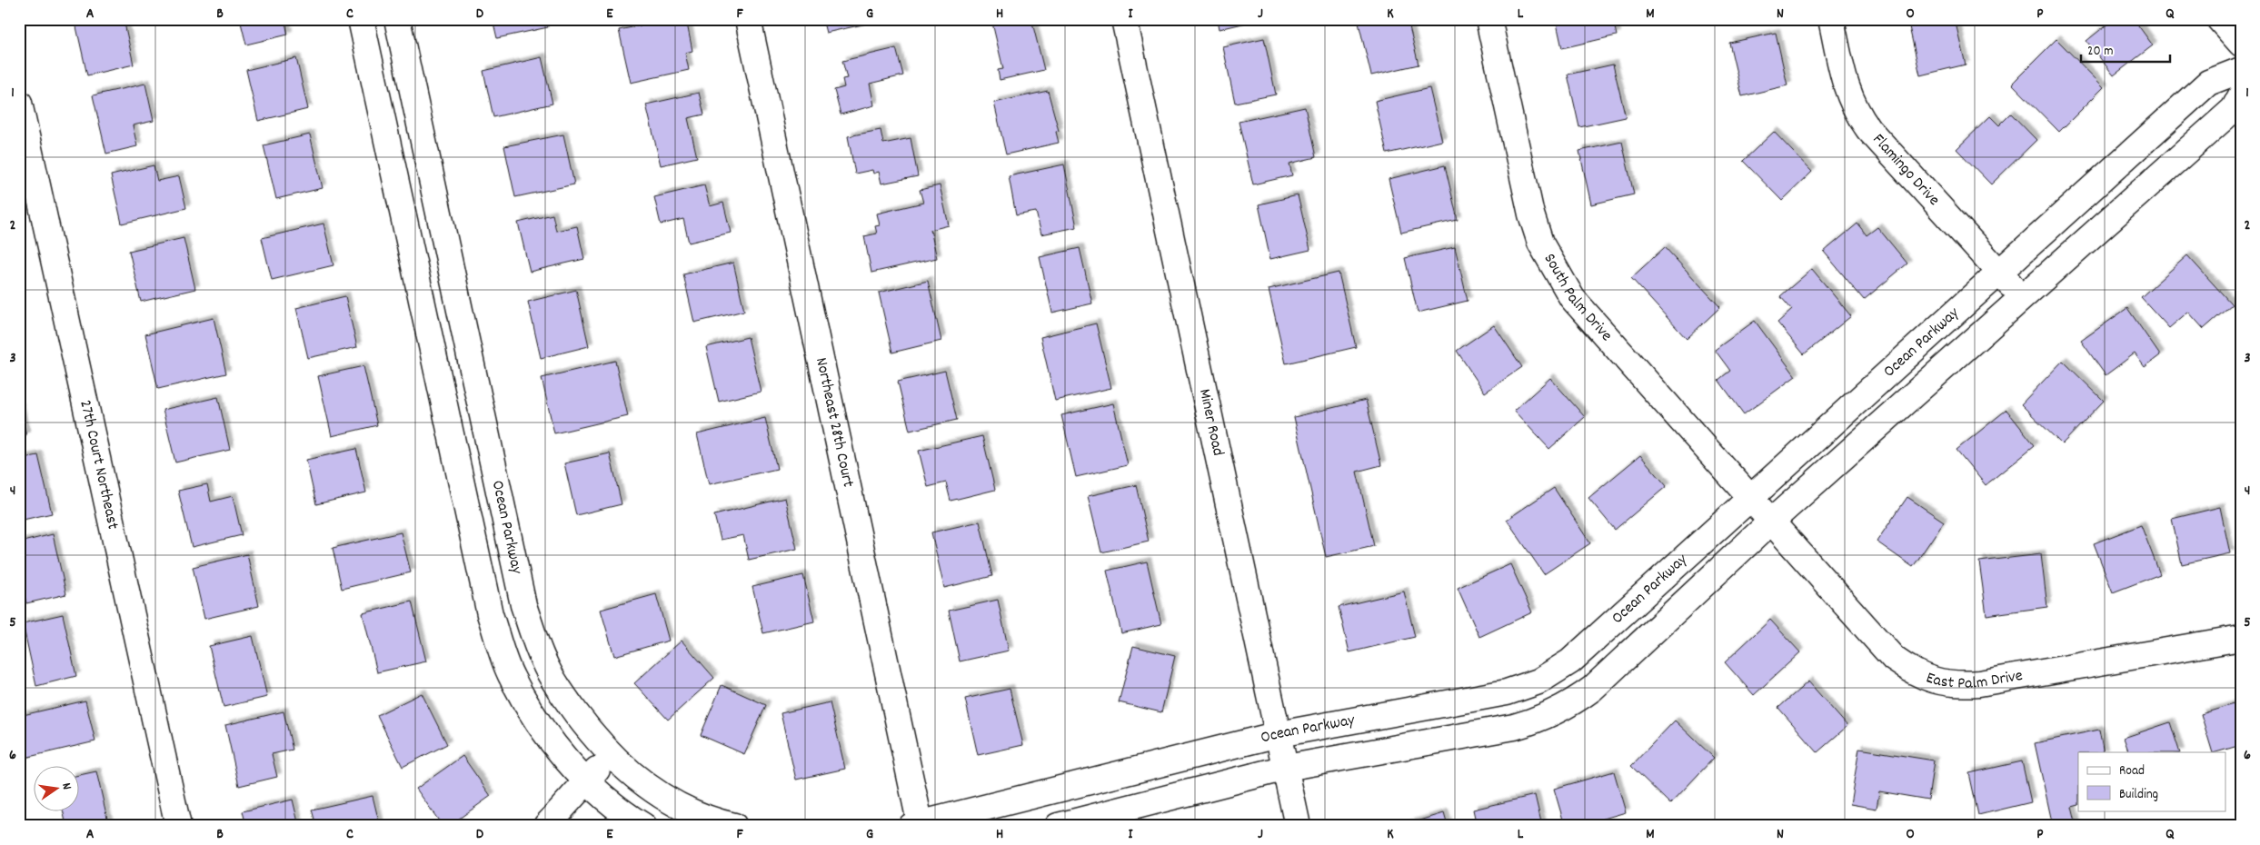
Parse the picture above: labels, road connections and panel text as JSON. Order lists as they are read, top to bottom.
{
  "streets": {
    "street": [
      "Flamingo Drive",
      "South Palm Drive",
      "Ocean Parkway",
      "Northeast 28th Court",
      "Miner Road",
      "27th Court Northeast",
      "East Palm Drive"
    ]
  },
  "crossings": [
    ["Flamingo Drive", "Ocean Parkway"],
    ["South Palm Drive", "Ocean Parkway"],
    ["South Palm Drive", "East Palm Drive"],
    ["Ocean Parkway", "Northeast 28th Court"],
    ["Ocean Parkway", "Miner Road"]
  ],
  "legend": ["Road", "Building"],
  "scale_bar": "20 m",
  "north": "right",
  "grid": {
    "columns": [
      "A",
      "B",
      "C",
      "D",
      "E",
      "F",
      "G",
      "H",
      "I",
      "J",
      "K",
      "L",
      "M",
      "N",
      "O",
      "P",
      "Q"
    ],
    "rows": [
      "1",
      "2",
      "3",
      "4",
      "5",
      "6"
    ]
  }
}
